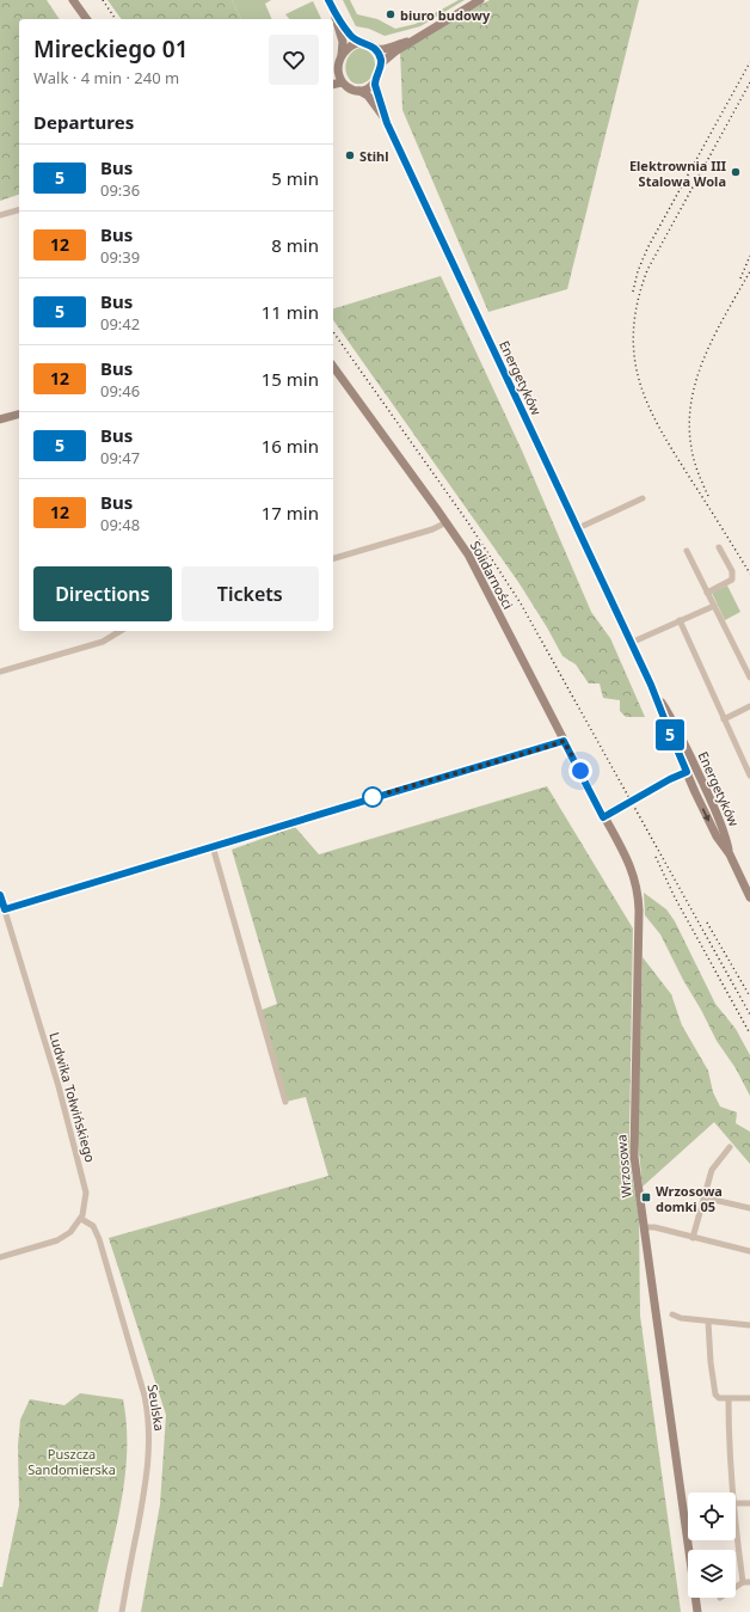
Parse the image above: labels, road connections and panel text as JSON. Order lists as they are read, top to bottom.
{
  "streets": {
    "street": [
      "Energetyków",
      "Solidarności",
      "Ludwika Tołwińskiego",
      "Wrzosowa",
      "Seulska"
    ]
  },
  "crossings": [
    ["Solidarności", "Wrzosowa"],
    ["Ludwika Tołwińskiego", "Seulska"]
  ],
  "parks": ["Puszcza Sandomierska"],
  "places": {
    "other": ["biuro budowy", "Stihl", "Elektrownia III Stalowa Wola"],
    "transit": ["Wrzosowa domki 05"]
  },
  "lines": ["bus line 5"],
  "page": {
    "on_map": "5",
    "heading": [
      ["Mireckiego 01", "Walk · 4 min · 240 m"],
      "Departures"
    ],
    "list": [
      {
        "mark": "5",
        "name": "Bus",
        "note": "09:36",
        "value": "5 min"
      },
      {
        "mark": "12",
        "name": "Bus",
        "note": "09:39",
        "value": "8 min"
      },
      {
        "mark": "5",
        "name": "Bus",
        "note": "09:42",
        "value": "11 min"
      },
      {
        "mark": "12",
        "name": "Bus",
        "note": "09:46",
        "value": "15 min"
      },
      {
        "mark": "5",
        "name": "Bus",
        "note": "09:47",
        "value": "16 min"
      },
      {
        "mark": "12",
        "name": "Bus",
        "note": "09:48",
        "value": "17 min"
      }
    ],
    "buttons": ["Directions", "Tickets"]
  }
}
